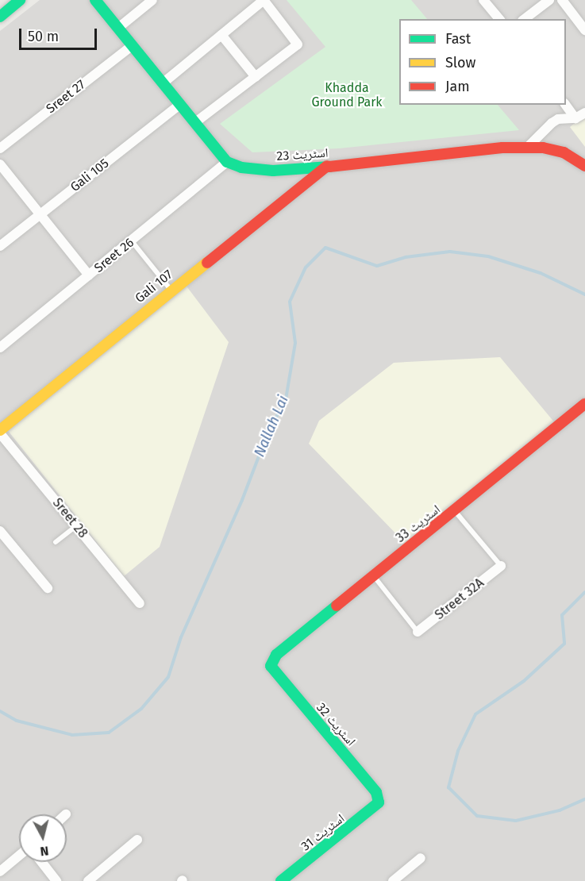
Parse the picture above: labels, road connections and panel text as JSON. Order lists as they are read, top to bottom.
{
  "streets": {
    "street": [
      "Sreet 27",
      "اسٹریٹ 23",
      "Gali 105",
      "Sreet 26",
      "Gali 107",
      "Sreet 28",
      "اسٹریٹ 33",
      "Street 32A",
      "اسٹریٹ 32",
      "اسٹریٹ 31"
    ]
  },
  "crossings": [
    ["اسٹریٹ 23", "Sreet 26"],
    ["اسٹریٹ 23", "Gali 107"],
    ["Gali 107", "Sreet 28"],
    ["اسٹریٹ 33", "اسٹریٹ 32"],
    ["اسٹریٹ 32", "اسٹریٹ 31"]
  ],
  "water": ["Nallah Lai"],
  "parks": ["Khadda Ground Park"],
  "legend": ["Fast", "Slow", "Jam"],
  "scale_bar": "50 m",
  "north": "bottom"
}
